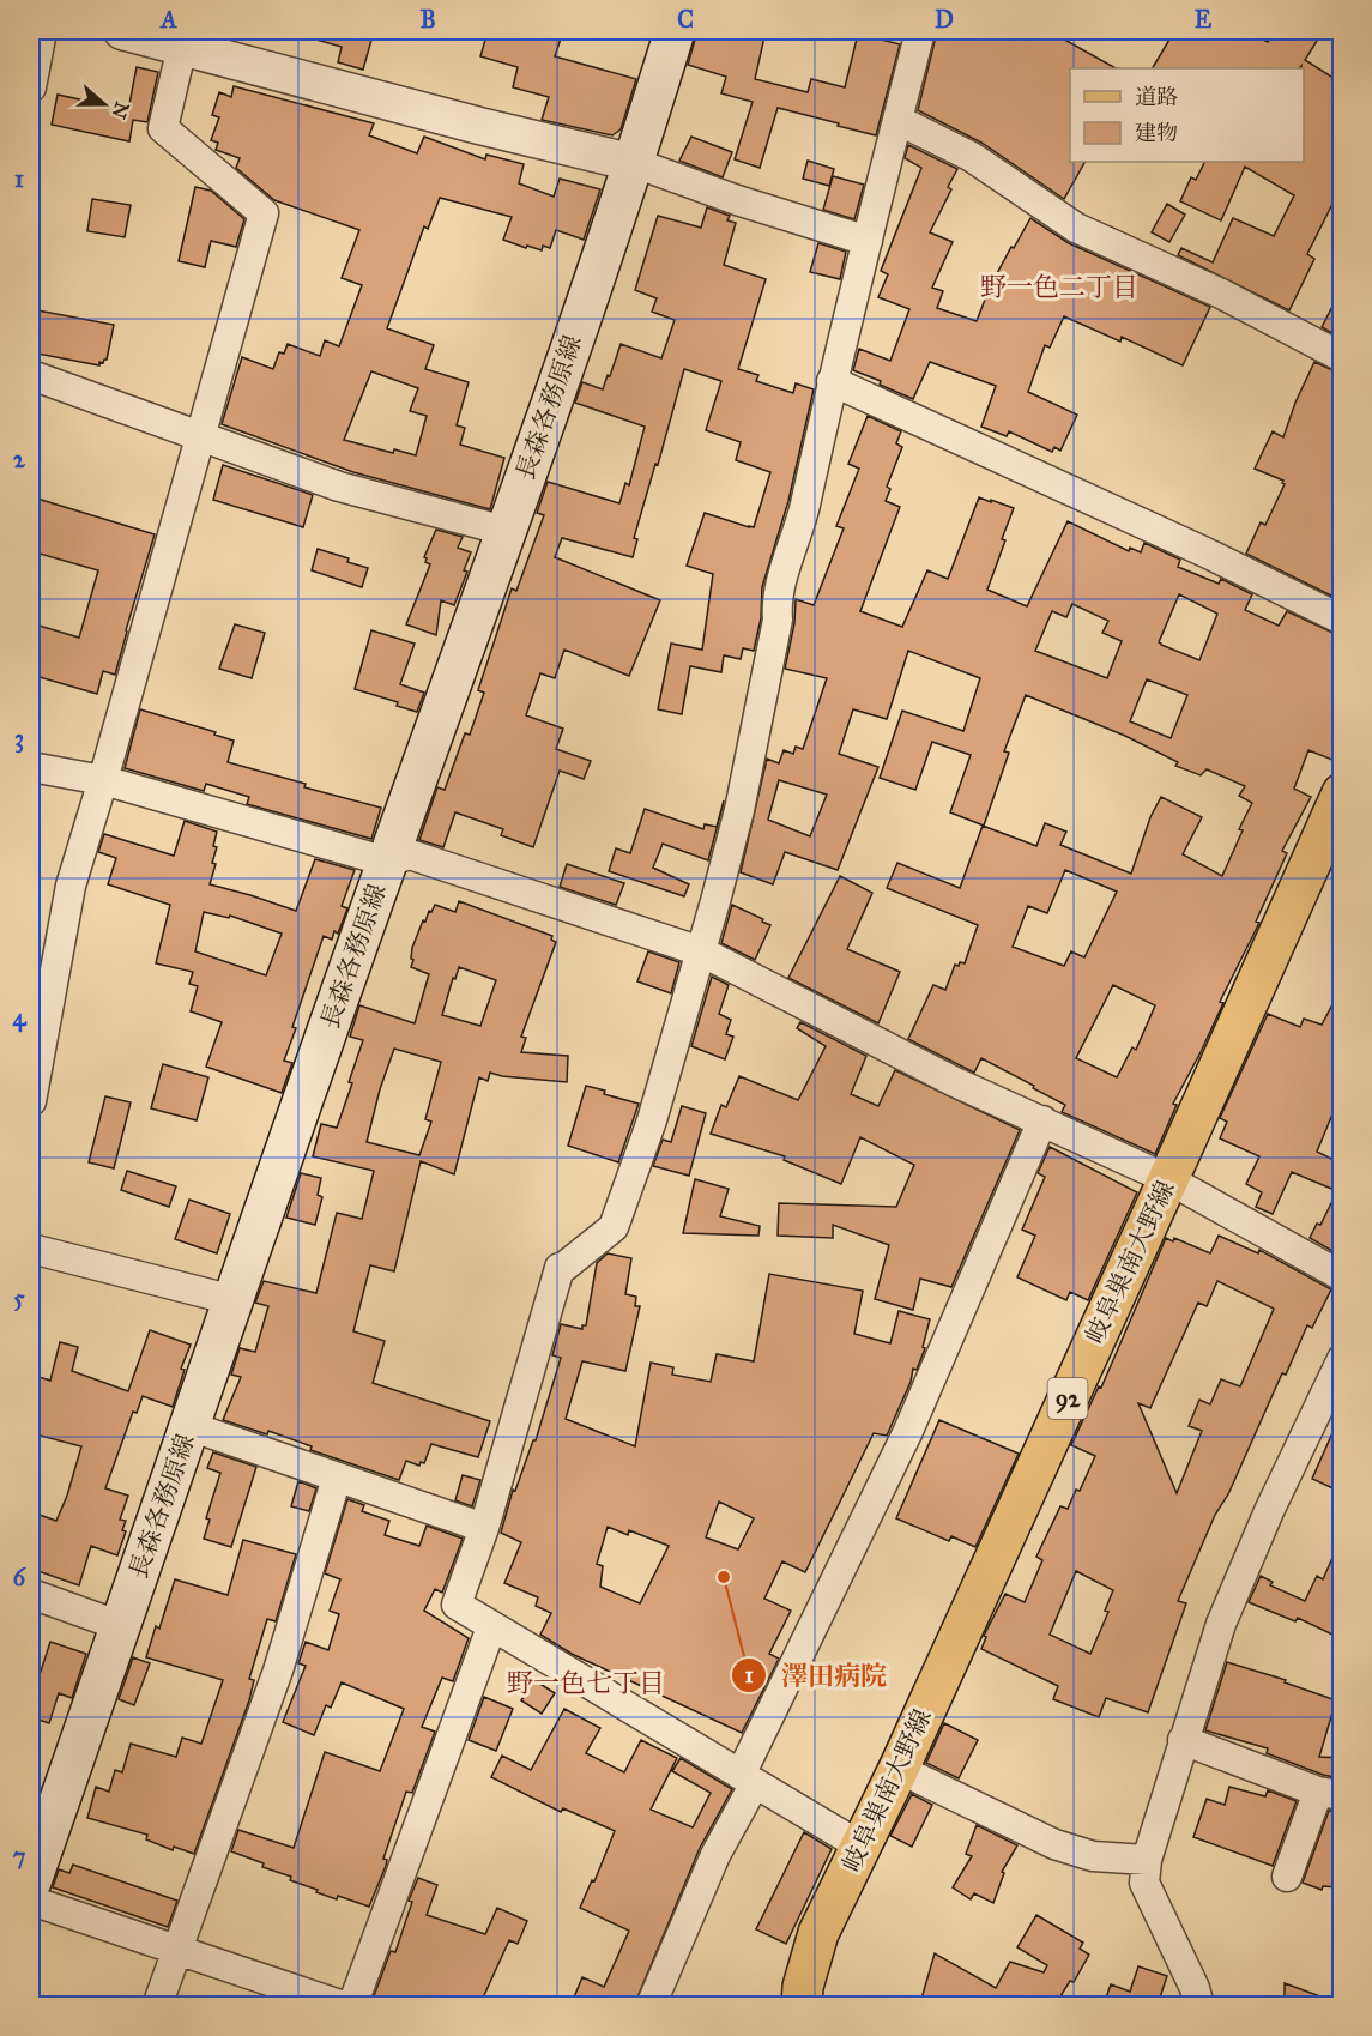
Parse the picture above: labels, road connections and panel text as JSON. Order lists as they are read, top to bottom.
{
  "streets": {
    "main road": ["長森各務原線", "岐阜巣南大野線", "92"]
  },
  "districts": ["野一色二丁目", "野一色七丁目"],
  "places": ["澤田病院"],
  "legend": ["道路", "建物"],
  "north": "right",
  "grid": {
    "columns": [
      "A",
      "B",
      "C",
      "D",
      "E"
    ],
    "rows": [
      "1",
      "2",
      "3",
      "4",
      "5",
      "6",
      "7"
    ]
  }
}
